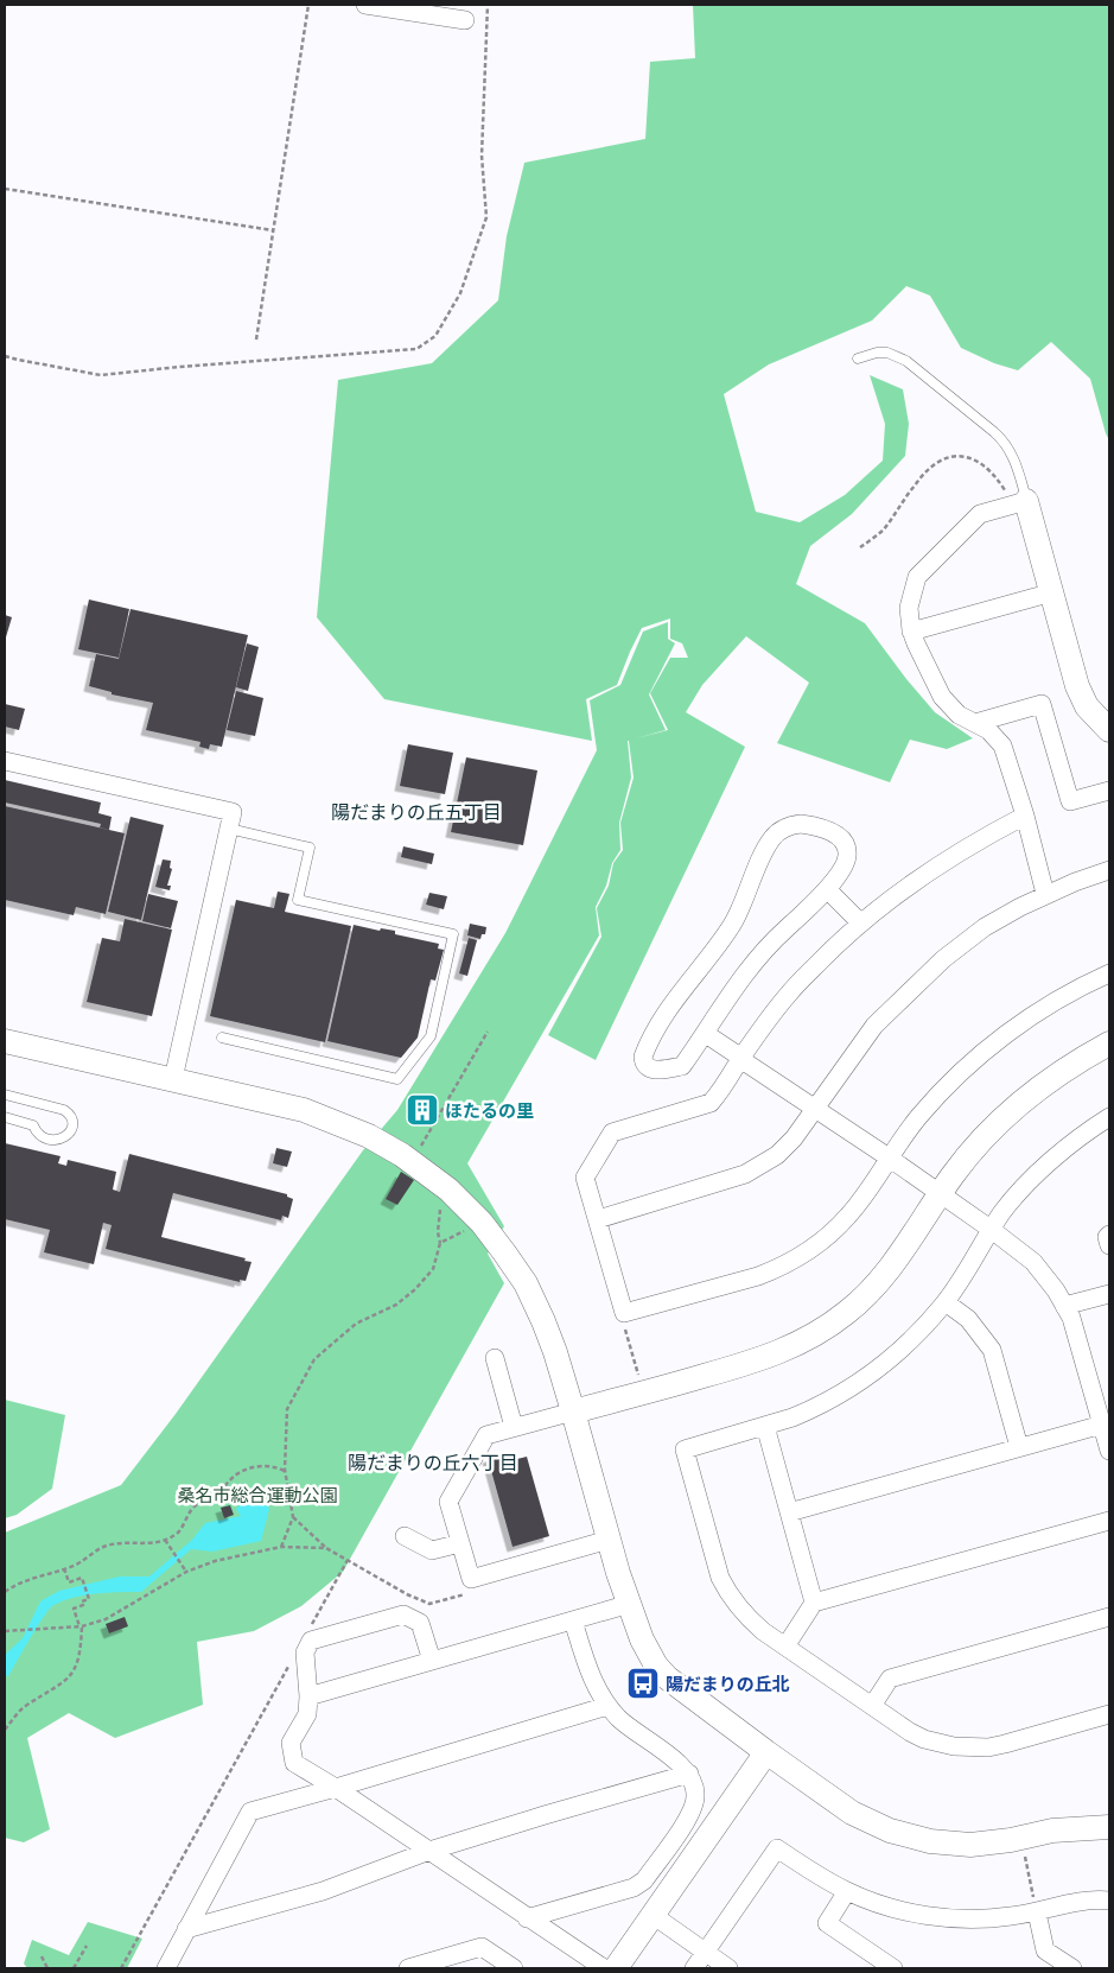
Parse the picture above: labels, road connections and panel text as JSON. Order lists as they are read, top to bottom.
{
  "districts": ["陽だまりの丘五丁目", "陽だまりの丘六丁目"],
  "parks": ["桑名市総合運動公園"],
  "places": {
    "building": ["ほたるの里"],
    "bus stop": ["陽だまりの丘北"]
  }
}
